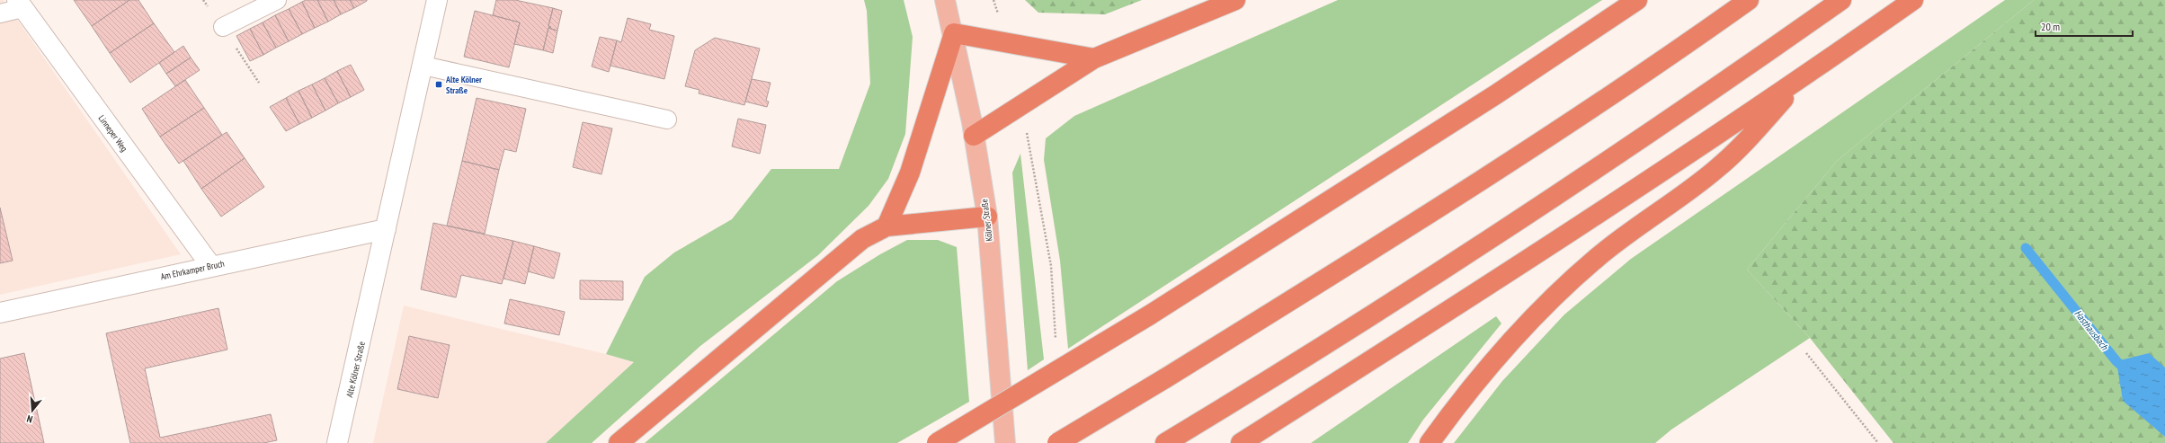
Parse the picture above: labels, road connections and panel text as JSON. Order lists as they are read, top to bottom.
{
  "streets": {
    "main road": ["Kölner Straße"],
    "street": ["Linneper Weg", "Am Ehrkamper Bruch", "Alte Kölner Straße"]
  },
  "crossings": [
    ["Linneper Weg", "Am Ehrkamper Bruch"],
    ["Am Ehrkamper Bruch", "Alte Kölner Straße"]
  ],
  "water": ["Hasthausbach"],
  "places": {
    "transit": ["Alte Kölner Straße"]
  },
  "scale_bar": "20 m",
  "north": "bottom"
}
